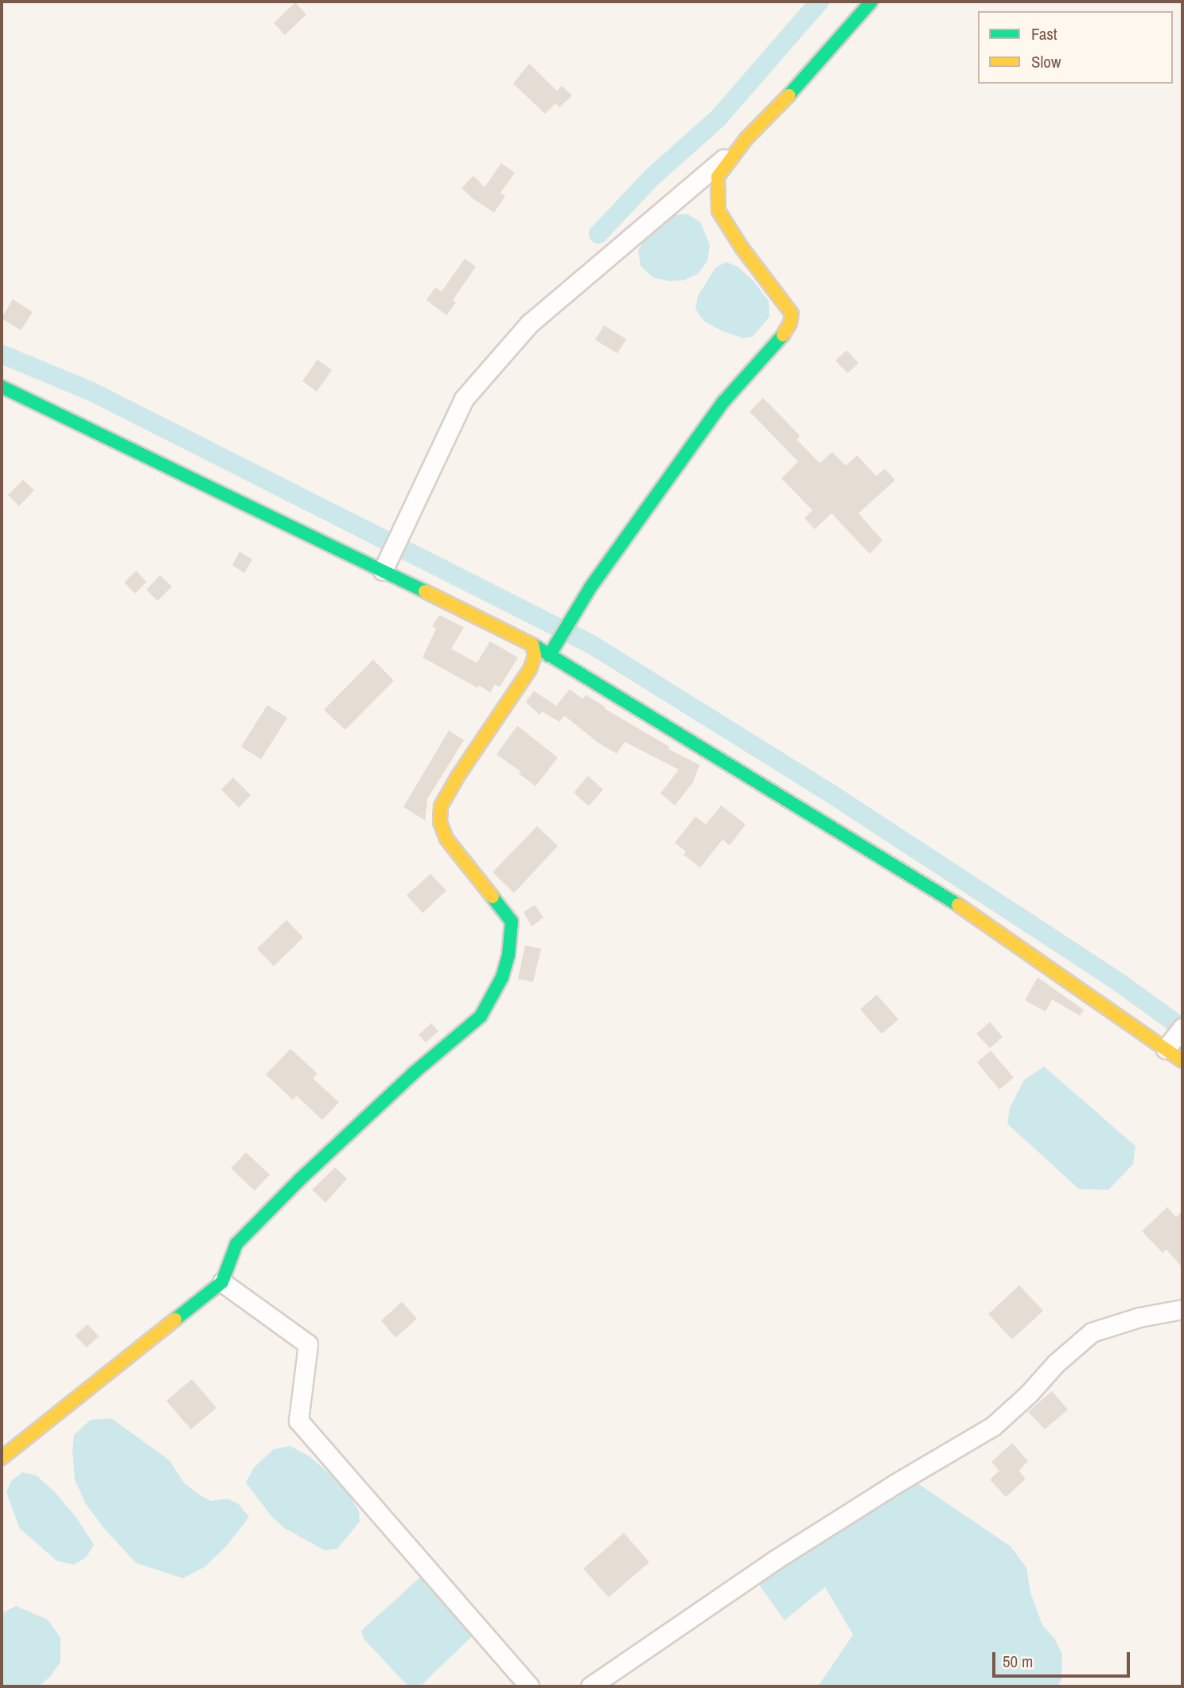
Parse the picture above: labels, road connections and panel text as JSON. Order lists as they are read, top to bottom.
{
  "legend": ["Fast", "Slow"],
  "scale_bar": "50 m"
}
